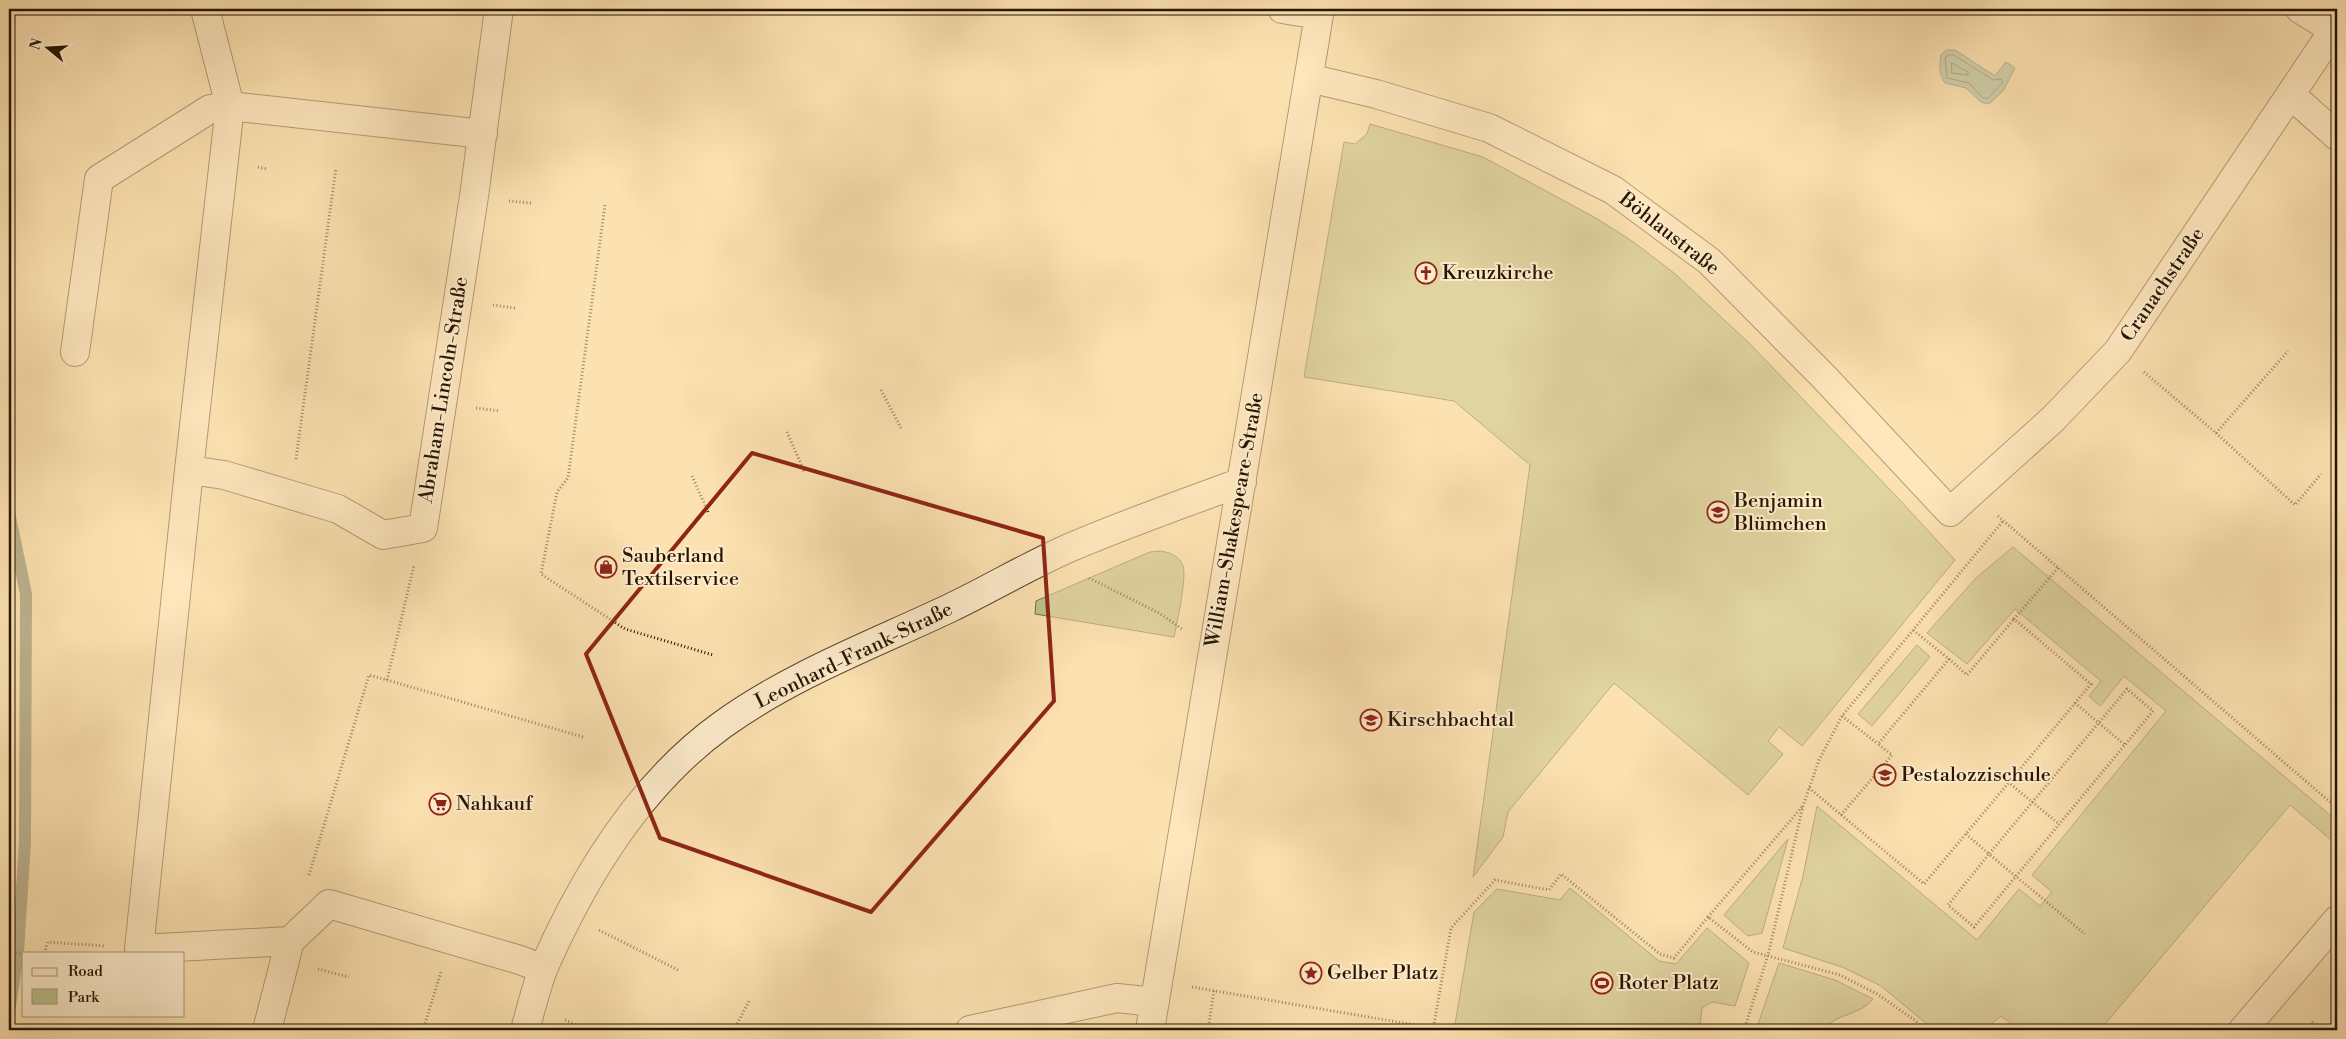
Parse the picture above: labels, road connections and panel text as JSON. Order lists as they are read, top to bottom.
{
  "streets": {
    "street": [
      "Böhlaustraße",
      "Cranachstraße",
      "Abraham-Lincoln-Straße",
      "William-Shakespeare-Straße",
      "Leonhard-Frank-Straße"
    ]
  },
  "crossings": [
    ["Böhlaustraße", "Cranachstraße"],
    ["Böhlaustraße", "William-Shakespeare-Straße"],
    ["William-Shakespeare-Straße", "Leonhard-Frank-Straße"]
  ],
  "places": {
    "church": ["Kreuzkirche"],
    "school or university": ["Benjamin Blümchen", "Kirschbachtal", "Pestalozzischule"],
    "shop": ["Sauberland Textilservice"],
    "supermarket": ["Nahkauf"],
    "place": ["Gelber Platz"],
    "sports": ["Roter Platz"]
  },
  "legend": ["Road", "Park"],
  "north": "left"
}
